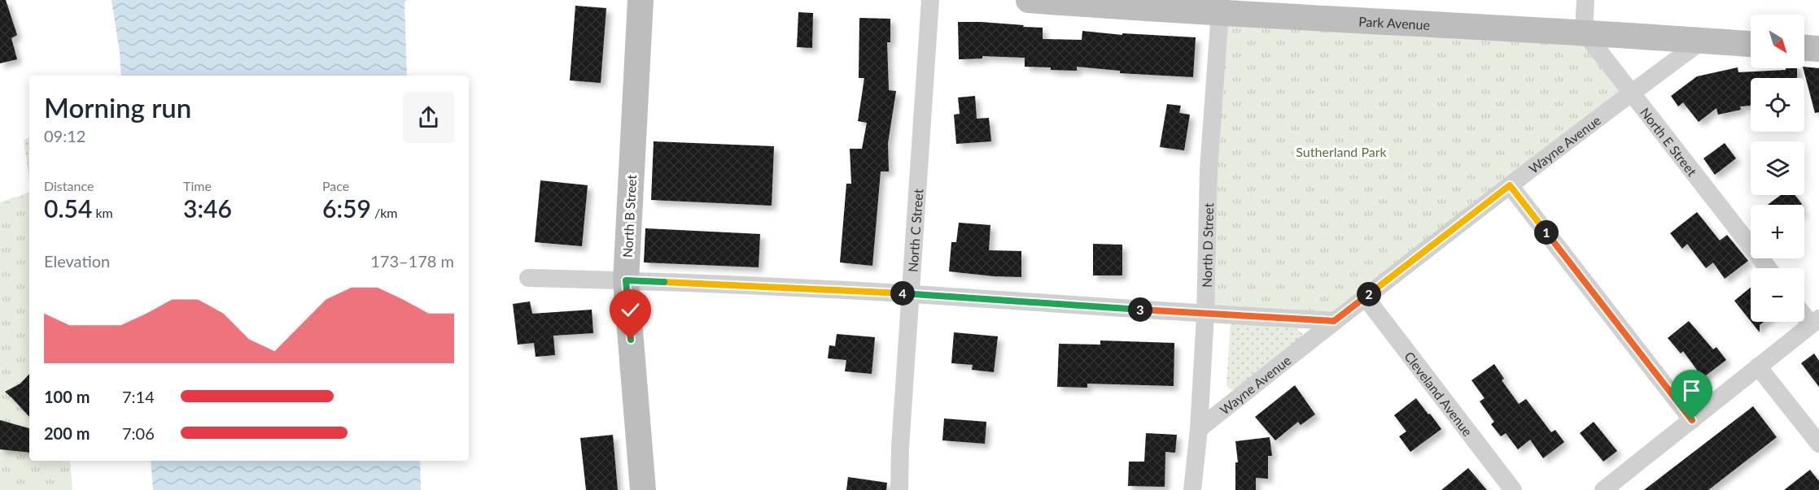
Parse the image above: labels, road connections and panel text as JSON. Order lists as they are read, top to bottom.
{
  "streets": {
    "main road": ["Park Avenue", "North B Street"],
    "street": [
      "North E Street",
      "Wayne Avenue",
      "North C Street",
      "North D Street",
      "Cleveland Avenue"
    ]
  },
  "crossings": [
    ["Park Avenue", "North E Street"],
    ["Park Avenue", "Wayne Avenue"],
    ["Park Avenue", "North D Street"],
    ["North E Street", "Wayne Avenue"],
    ["Wayne Avenue", "North D Street"],
    ["Wayne Avenue", "Cleveland Avenue"]
  ],
  "parks": ["Sutherland Park"],
  "north": "bottom right",
  "page": {
    "map_buttons": ["+", "−"],
    "heading": ["Morning run", "09:12"],
    "stats": [
      ["Distance", "0.54 km"],
      ["Time", "3:46"],
      ["Pace", "6:59 /km"]
    ],
    "pins": [
      "1",
      "4",
      "2",
      "3"
    ],
    "chart": ["Elevation", "173–178 m"],
    "list": [
      {
        "name": "100 m",
        "note": "7:14"
      },
      {
        "name": "200 m",
        "note": "7:06"
      }
    ]
  }
}
